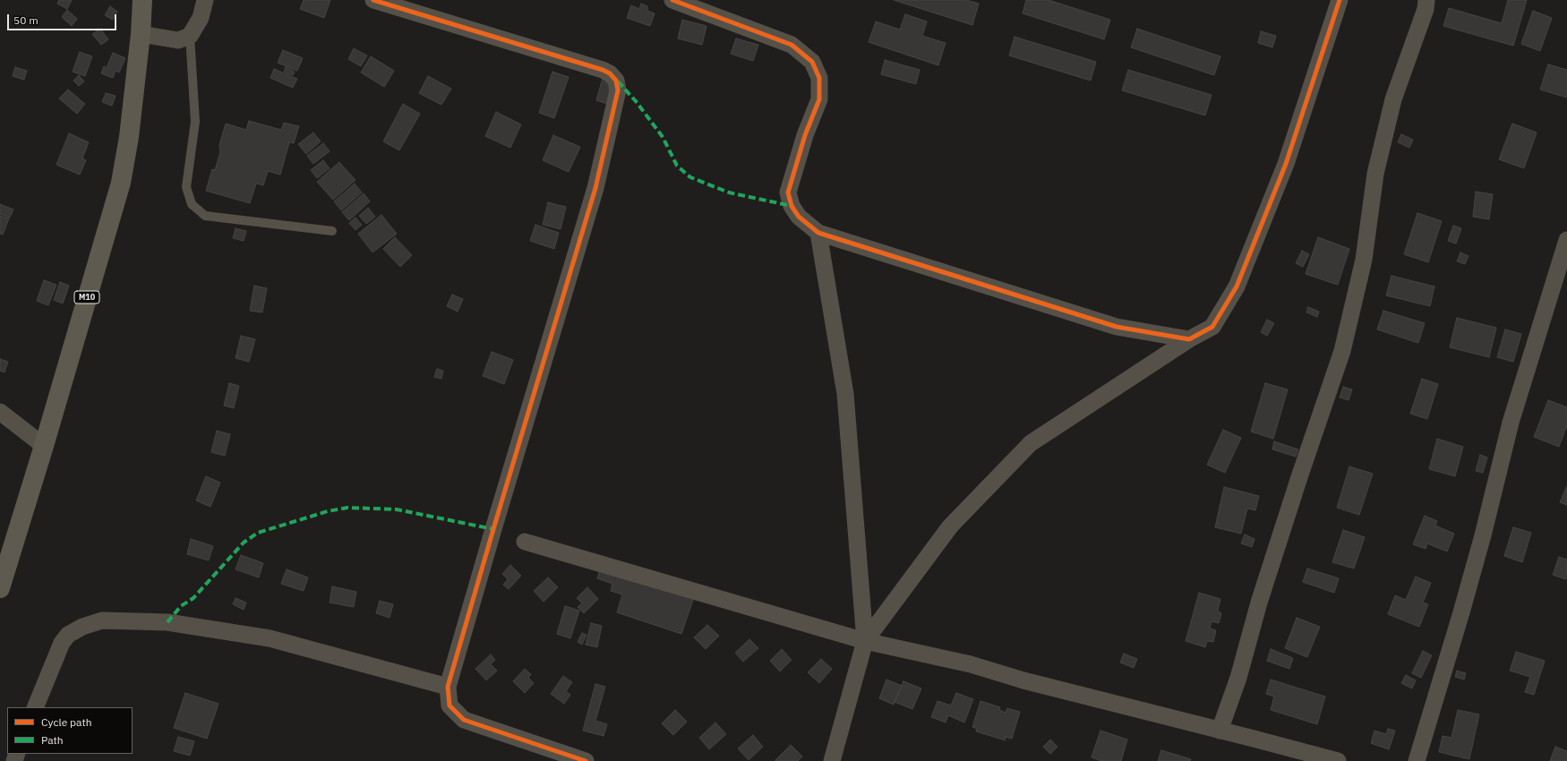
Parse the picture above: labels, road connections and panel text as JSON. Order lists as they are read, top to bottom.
{
  "streets": {
    "main road": ["M10"]
  },
  "legend": ["Cycle path", "Path"],
  "scale_bar": "50 m"
}
